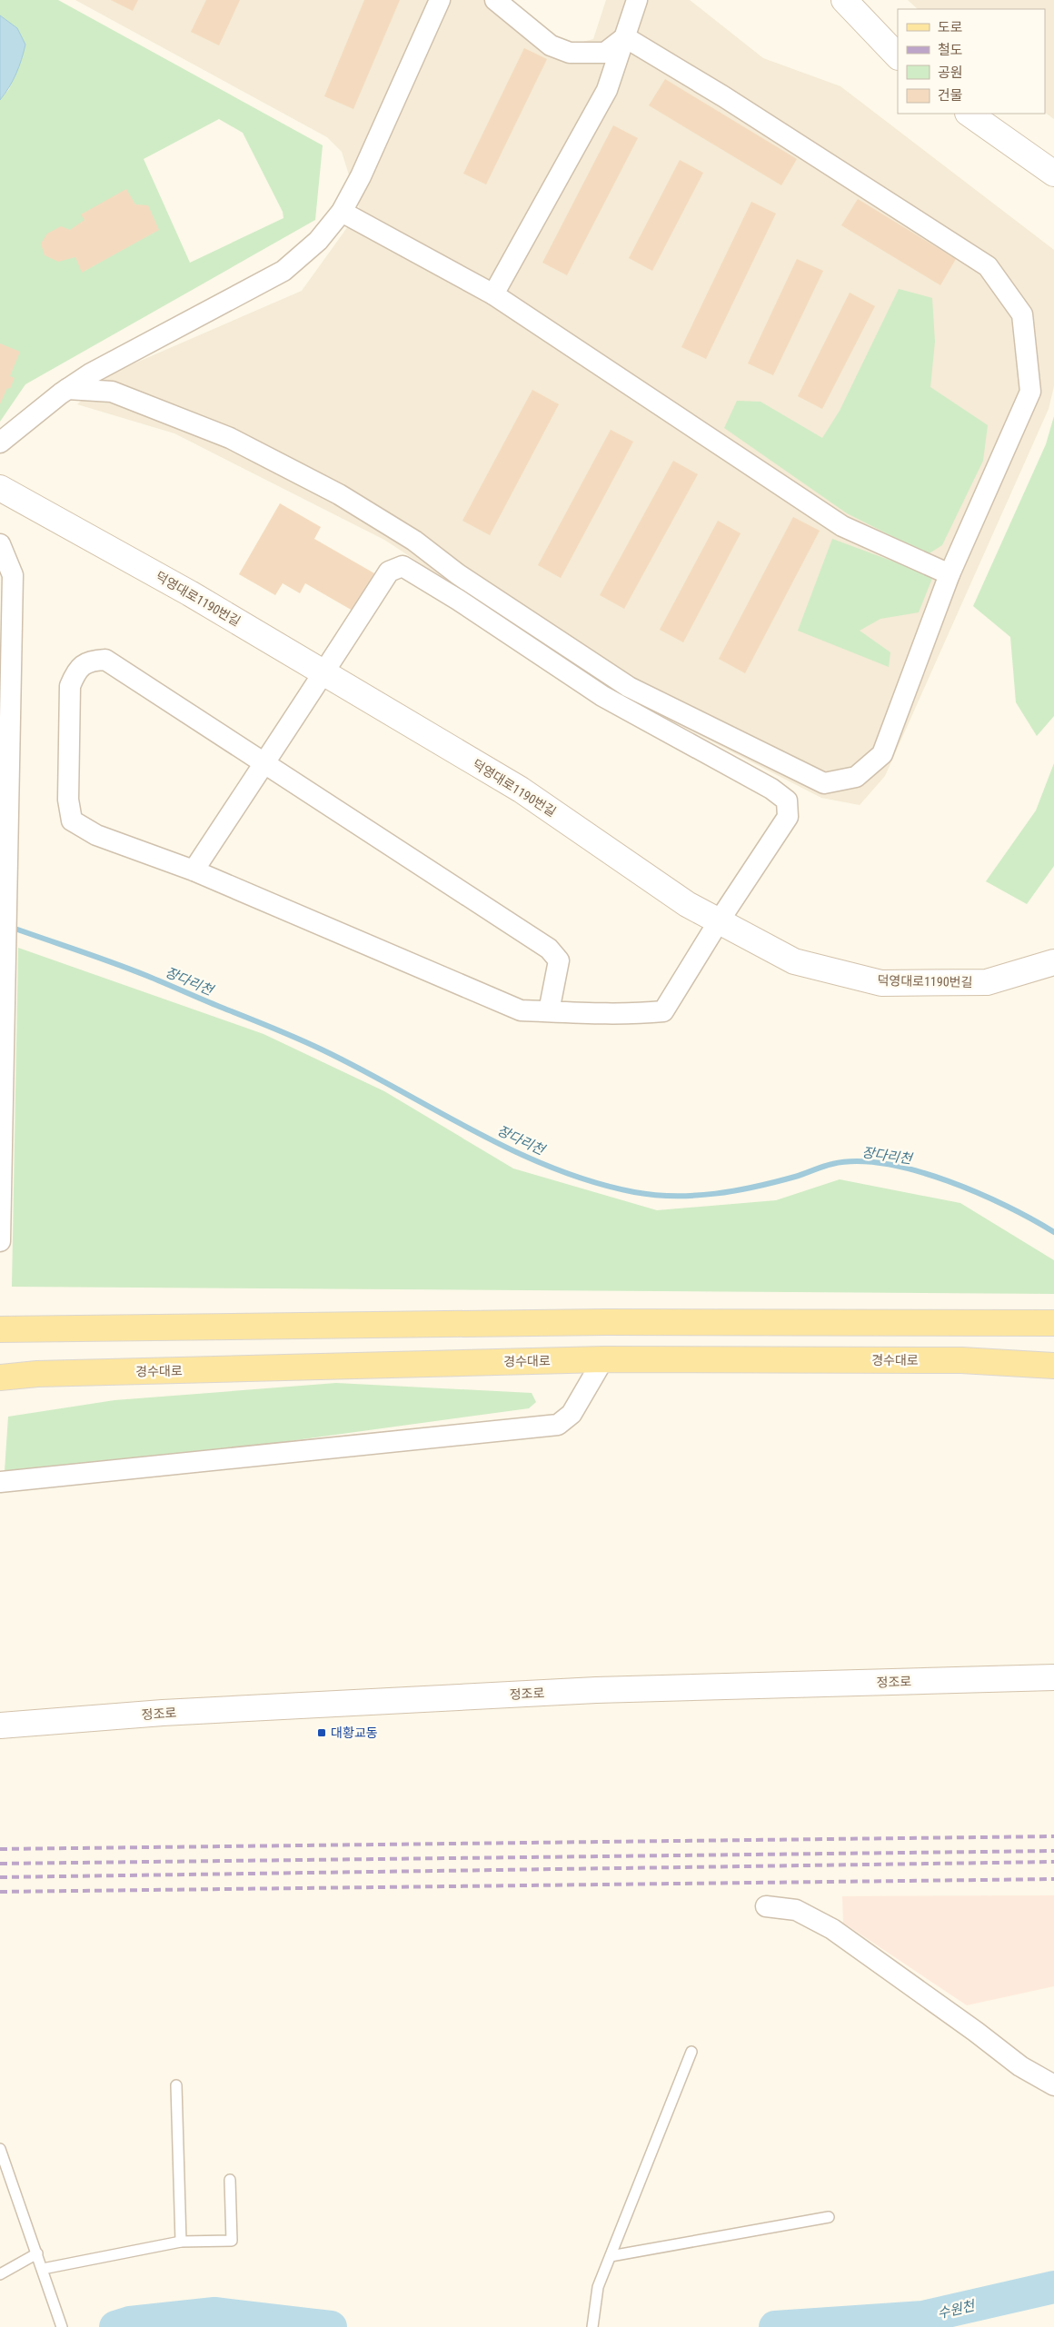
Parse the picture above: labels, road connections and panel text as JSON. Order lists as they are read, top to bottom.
{
  "streets": {
    "main road": ["경수대로"],
    "street": ["덕영대로1190번길", "정조로"]
  },
  "water": ["장다리천", "수원천"],
  "places": {
    "transit": ["대황교동"]
  },
  "legend": [
    "도로",
    "철도",
    "공원",
    "건물"
  ]
}
